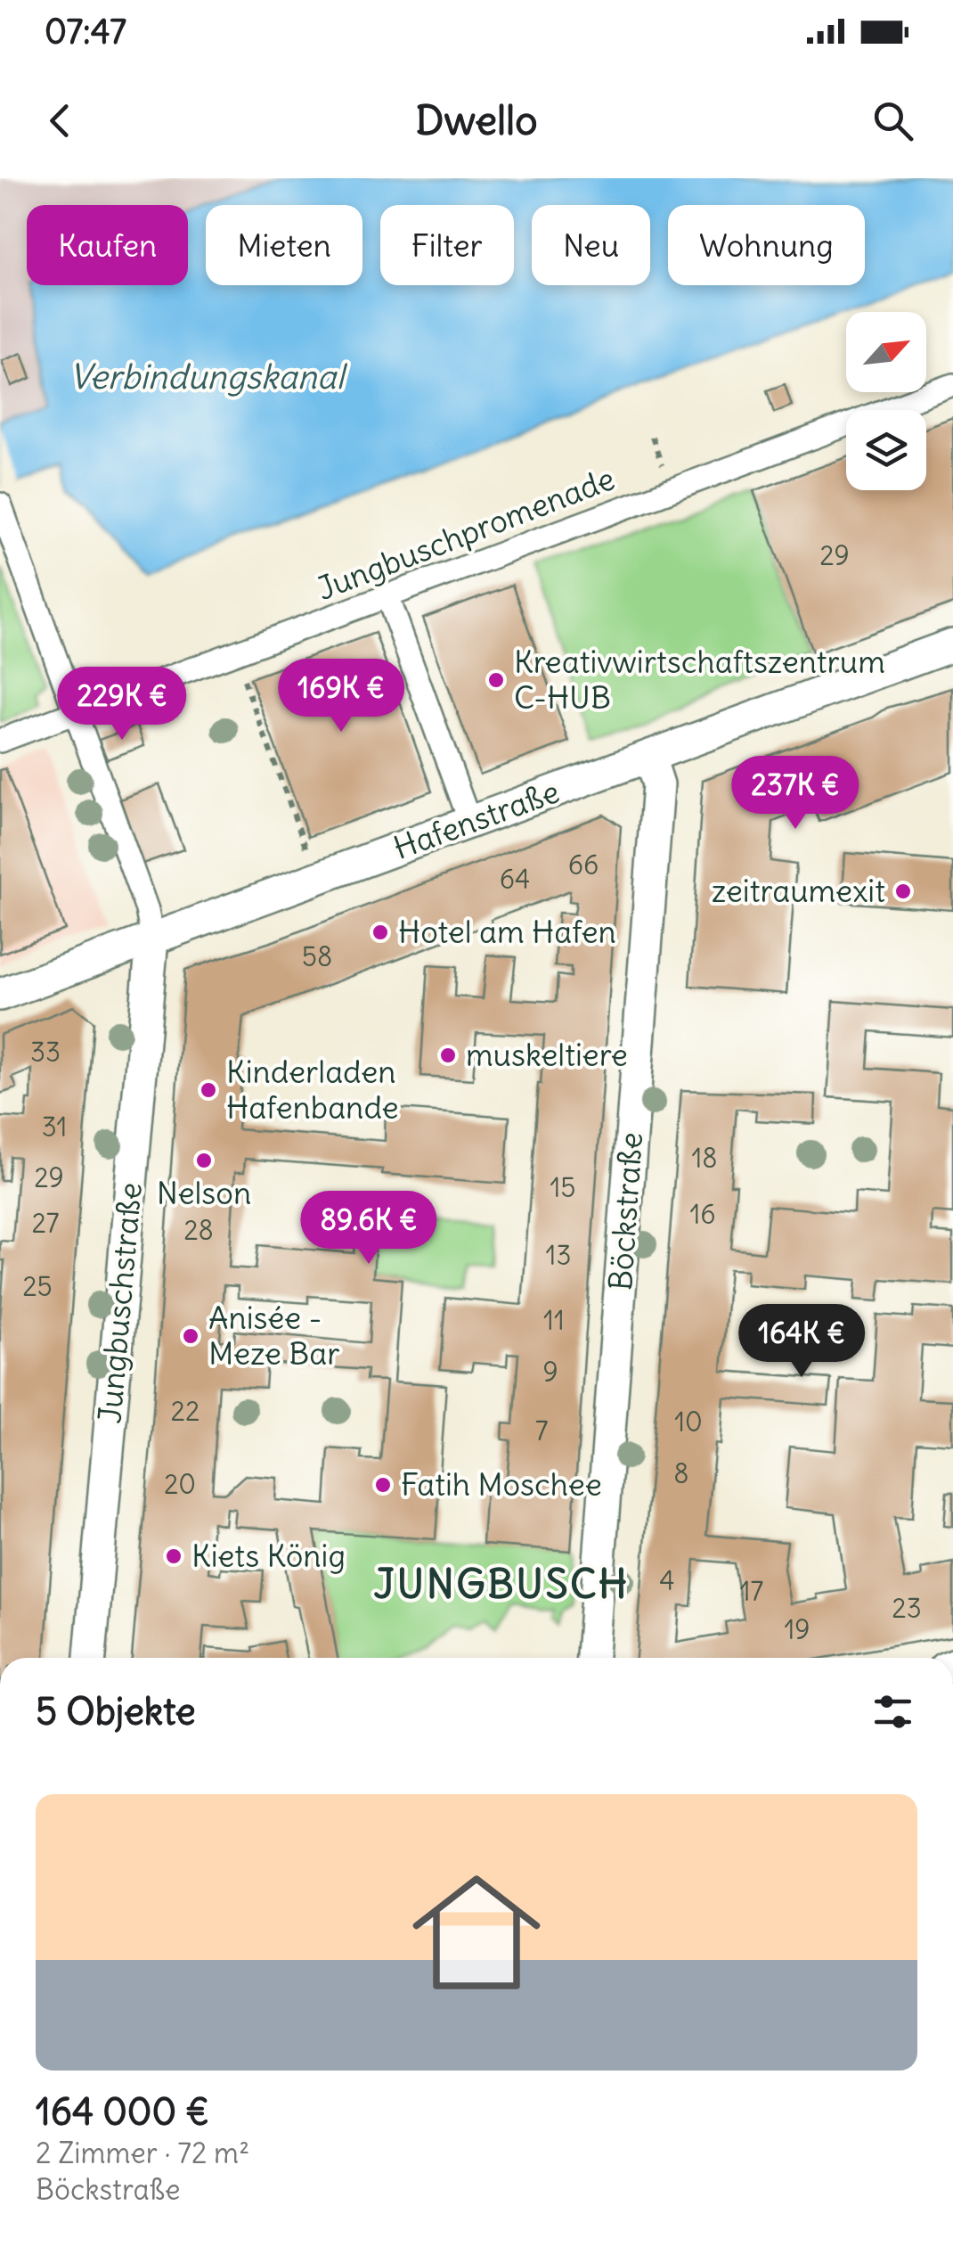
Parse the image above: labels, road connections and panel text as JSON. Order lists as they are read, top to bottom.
{
  "streets": {
    "street": [
      "Jungbuschpromenade",
      "Hafenstraße",
      "Böckstraße",
      "Jungbuschstraße"
    ]
  },
  "crossings": [
    ["Hafenstraße", "Böckstraße"],
    ["Hafenstraße", "Jungbuschstraße"]
  ],
  "districts": ["JUNGBUSCH"],
  "water": ["Verbindungskanal"],
  "places": [
    "Kreativwirtschaftszentrum C-HUB",
    "zeitraumexit",
    "Hotel am Hafen",
    "muskeltiere",
    "Kinderladen Hafenbande",
    "Nelson",
    "Anisée - Meze Bar",
    "Fatih Moschee",
    "Kiets König"
  ],
  "house_numbers": [
    "29",
    "66",
    "64",
    "58",
    "33",
    "31",
    "18",
    "29",
    "15",
    "16",
    "27",
    "28",
    "13",
    "25",
    "11",
    "9",
    "22",
    "10",
    "7",
    "8",
    "20",
    "4",
    "17",
    "23",
    "19"
  ],
  "north": "top right",
  "page": {
    "status": "07:47",
    "header": "Dwello",
    "chip": [
      "Kaufen",
      "Mieten",
      "Filter",
      "Neu",
      "Wohnung"
    ],
    "price": [
      "169K €",
      "229K €",
      "237K €",
      "89.6K €",
      "164K €"
    ],
    "heading": "5 Objekte",
    "list": [
      {
        "name": "164 000 €",
        "note": "2 Zimmer · 72 m² · Böckstraße"
      }
    ]
  }
}
